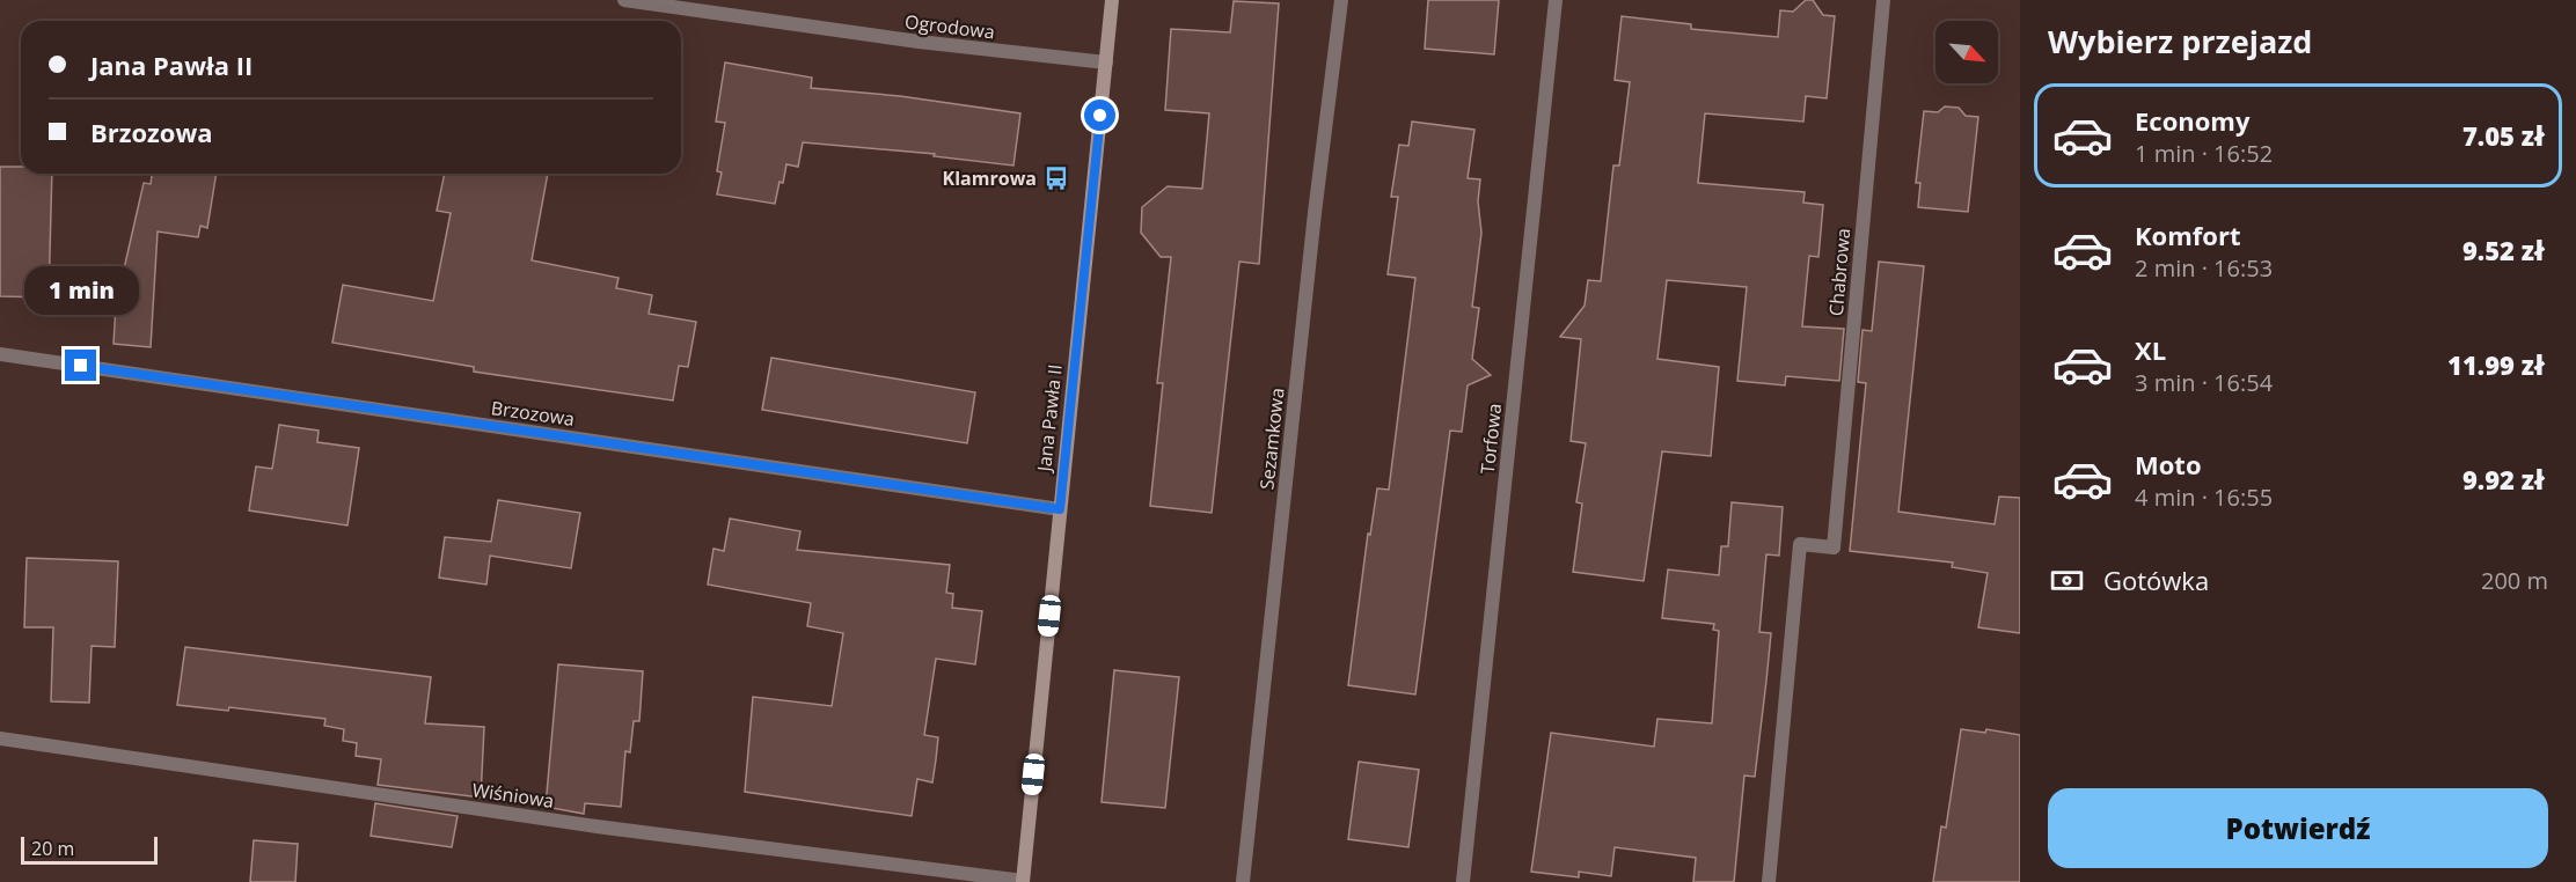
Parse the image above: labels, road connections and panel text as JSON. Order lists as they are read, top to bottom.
{
  "streets": {
    "street": [
      "Ogrodowa",
      "Chabrowa",
      "Brzozowa",
      "Jana Pawła II",
      "Sezamkowa",
      "Torfowa",
      "Wiśniowa"
    ]
  },
  "crossings": [
    ["Ogrodowa", "Jana Pawła II"],
    ["Brzozowa", "Jana Pawła II"],
    ["Jana Pawła II", "Wiśniowa"]
  ],
  "places": {
    "bus stop": ["Klamrowa"]
  },
  "scale_bar": "20 m",
  "north": "bottom right",
  "page": {
    "heading": "Wybierz przejazd",
    "banner": ["Jana Pawła II", "Brzozowa"],
    "list": [
      {
        "name": "Economy",
        "note": "1 min · 16:52",
        "value": "7.05 zł"
      },
      {
        "name": "Komfort",
        "note": "2 min · 16:53",
        "value": "9.52 zł"
      },
      {
        "name": "XL",
        "note": "3 min · 16:54",
        "value": "11.99 zł"
      },
      {
        "name": "Moto",
        "note": "4 min · 16:55",
        "value": "9.92 zł"
      }
    ],
    "bubble": "1 min",
    "pay": ["Gotówka", "200 m"],
    "buttons": "Potwierdź",
    "scale": "20 m"
  }
}
